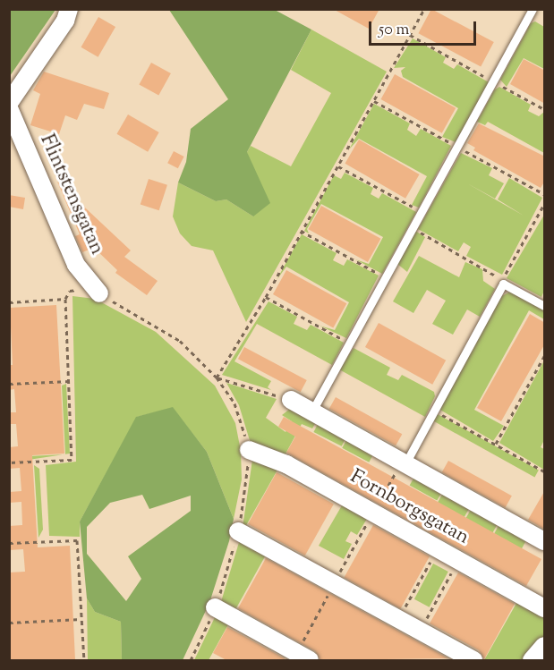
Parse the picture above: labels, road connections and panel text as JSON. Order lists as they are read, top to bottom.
{
  "streets": {
    "street": ["Flintstensgatan", "Fornborgsgatan"]
  },
  "scale_bar": "50 m"
}
